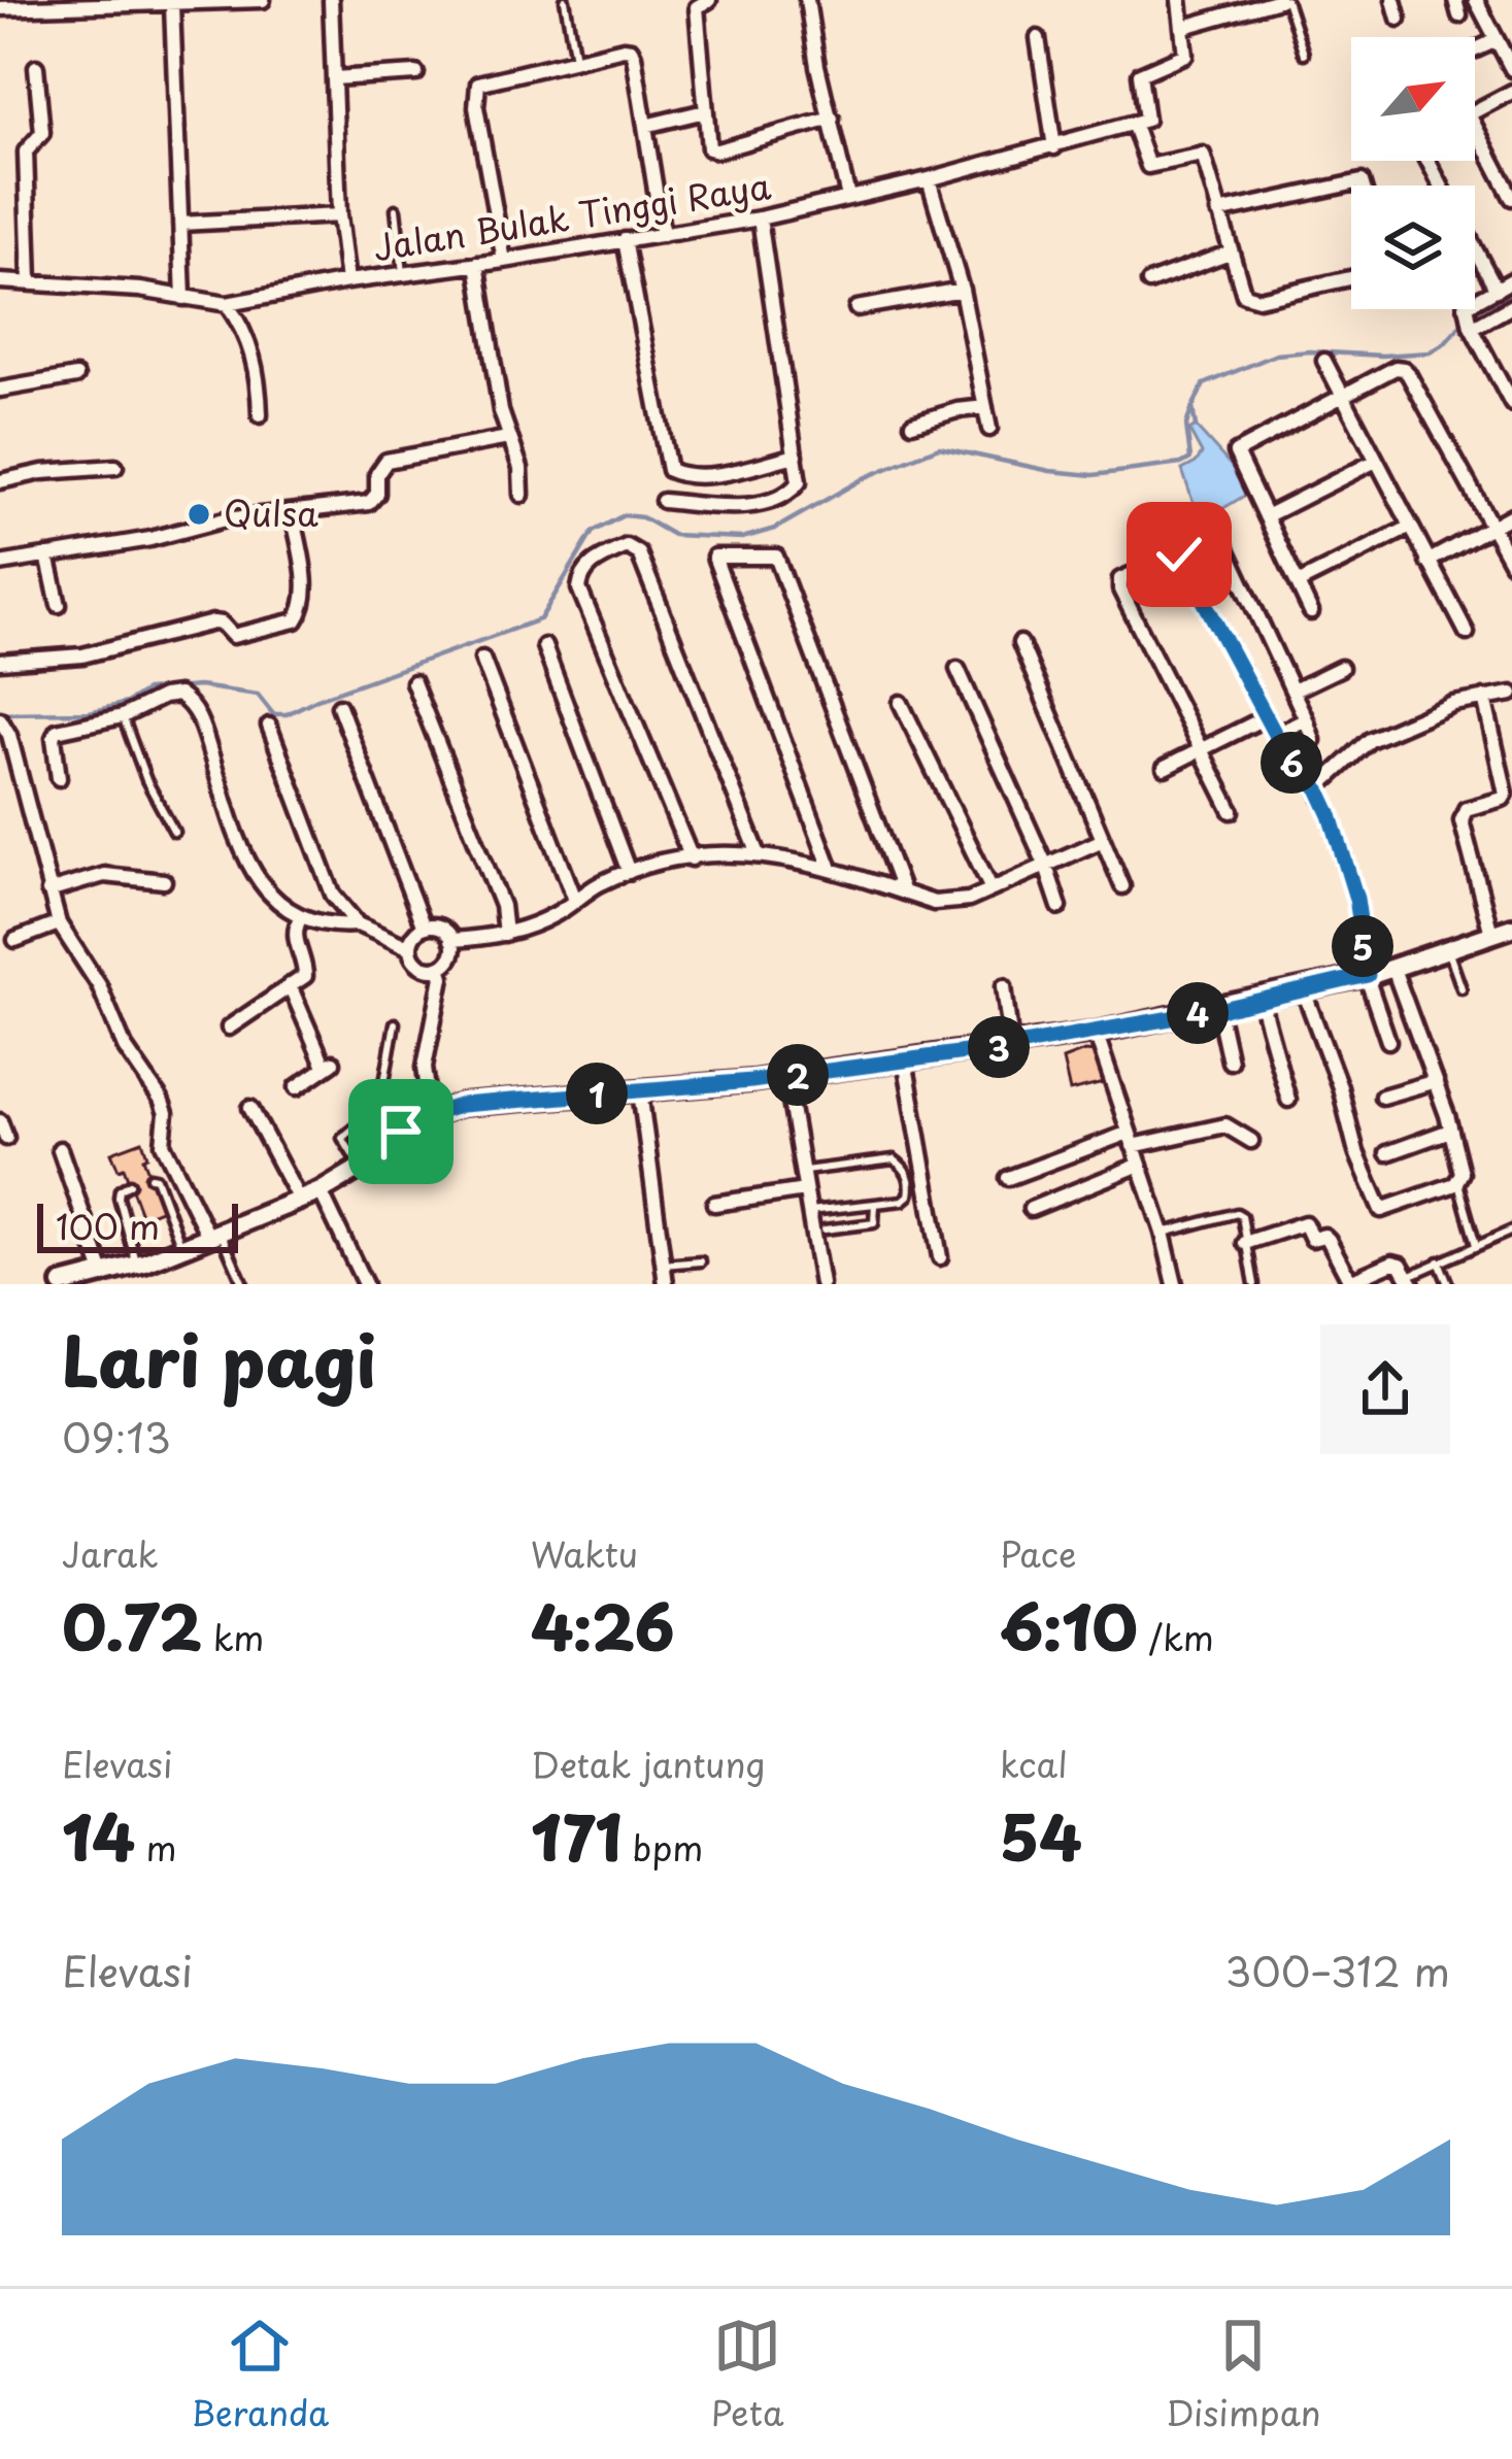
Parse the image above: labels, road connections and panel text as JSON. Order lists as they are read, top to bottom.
{
  "streets": {
    "street": ["Jalan Bulak Tinggi Raya"]
  },
  "places": ["Qulsa"],
  "scale_bar": "100 m",
  "north": "top right",
  "page": {
    "pins": [
      "6",
      "5",
      "4",
      "3",
      "2",
      "1"
    ],
    "scale": "100 m",
    "heading": ["Lari pagi", "09:13"],
    "stats": [
      ["Jarak", "0.72 km"],
      ["Waktu", "4:26"],
      ["Pace", "6:10 /km"],
      ["Elevasi", "14 m"],
      ["Detak jantung", "171 bpm"],
      ["kcal", "54"]
    ],
    "chart": ["Elevasi", "300–312 m"],
    "tabs": ["Beranda", "Peta", "Disimpan"]
  }
}
